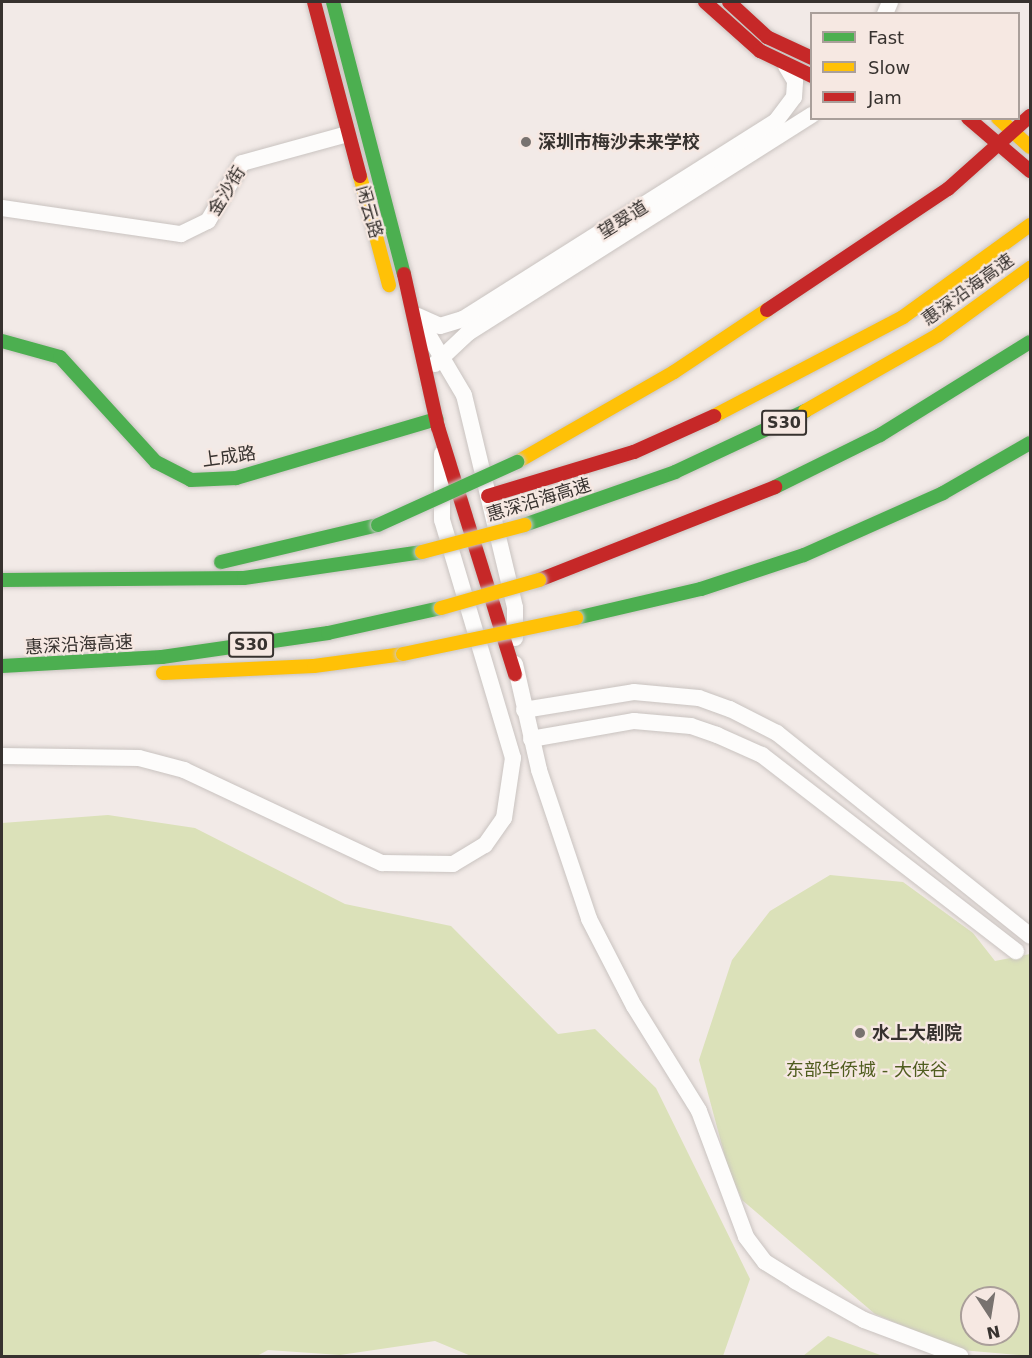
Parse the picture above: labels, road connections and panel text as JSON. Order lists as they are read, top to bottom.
{
  "streets": {
    "main road": [
      "闲云路",
      "惠深沿海高速",
      "S30",
      "上成路"
    ],
    "street": ["金沙街", "望翠道"]
  },
  "crossings": [
    ["金沙街", "闲云路"],
    ["闲云路", "望翠道"],
    ["闲云路", "上成路"]
  ],
  "parks": ["东部华侨城 - 大侠谷"],
  "places": ["深圳市梅沙未来学校", "水上大剧院"],
  "legend": ["Fast", "Slow", "Jam"],
  "north": "bottom"
}
